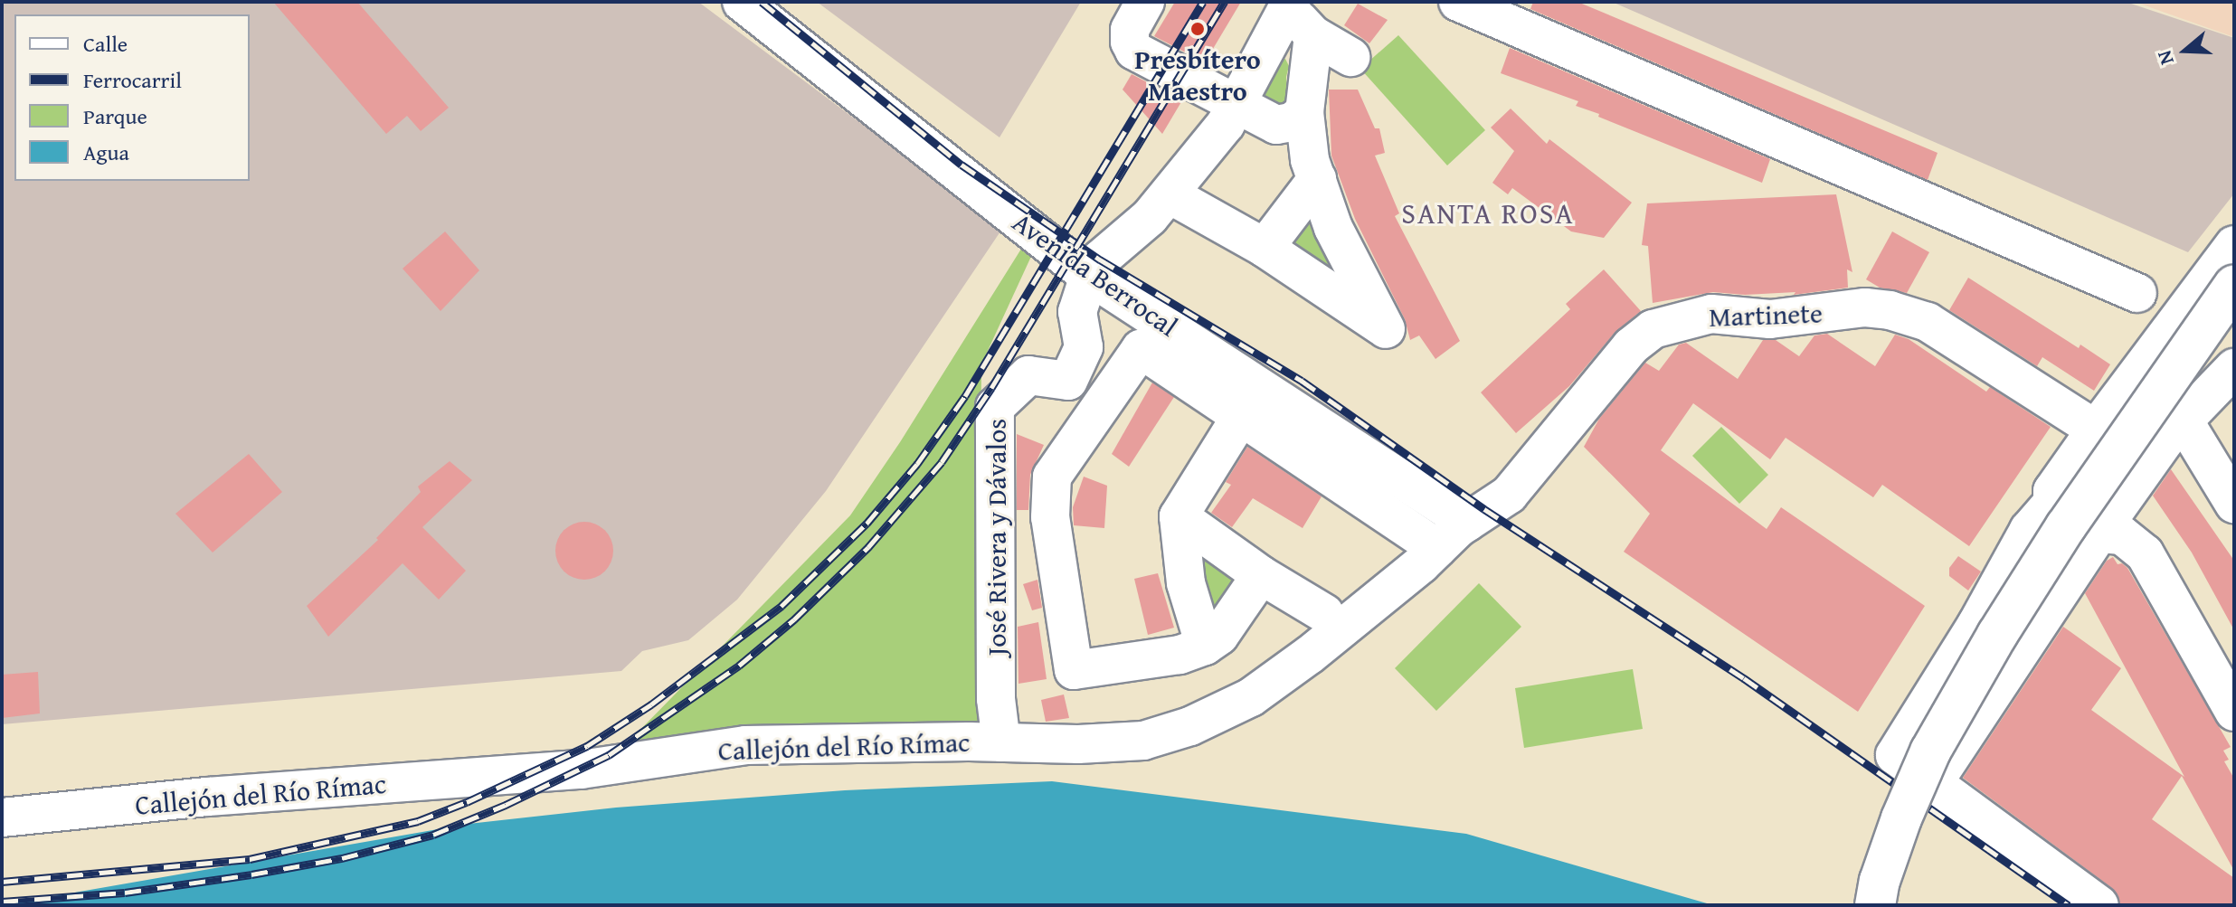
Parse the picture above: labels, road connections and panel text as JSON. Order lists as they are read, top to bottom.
{
  "streets": {
    "street": [
      "Avenida Berrocal",
      "Martinete",
      "José Rivera y Dávalos",
      "Callejón del Río Rímac"
    ]
  },
  "crossings": [
    ["Avenida Berrocal", "Martinete"],
    ["Avenida Berrocal", "José Rivera y Dávalos"],
    ["Avenida Berrocal", "Callejón del Río Rímac"],
    ["Martinete", "Callejón del Río Rímac"],
    ["José Rivera y Dávalos", "Callejón del Río Rímac"]
  ],
  "districts": ["SANTA ROSA"],
  "places": ["Presbítero Maestro"],
  "legend": [
    "Calle",
    "Ferrocarril",
    "Parque",
    "Agua"
  ],
  "north": "left"
}
